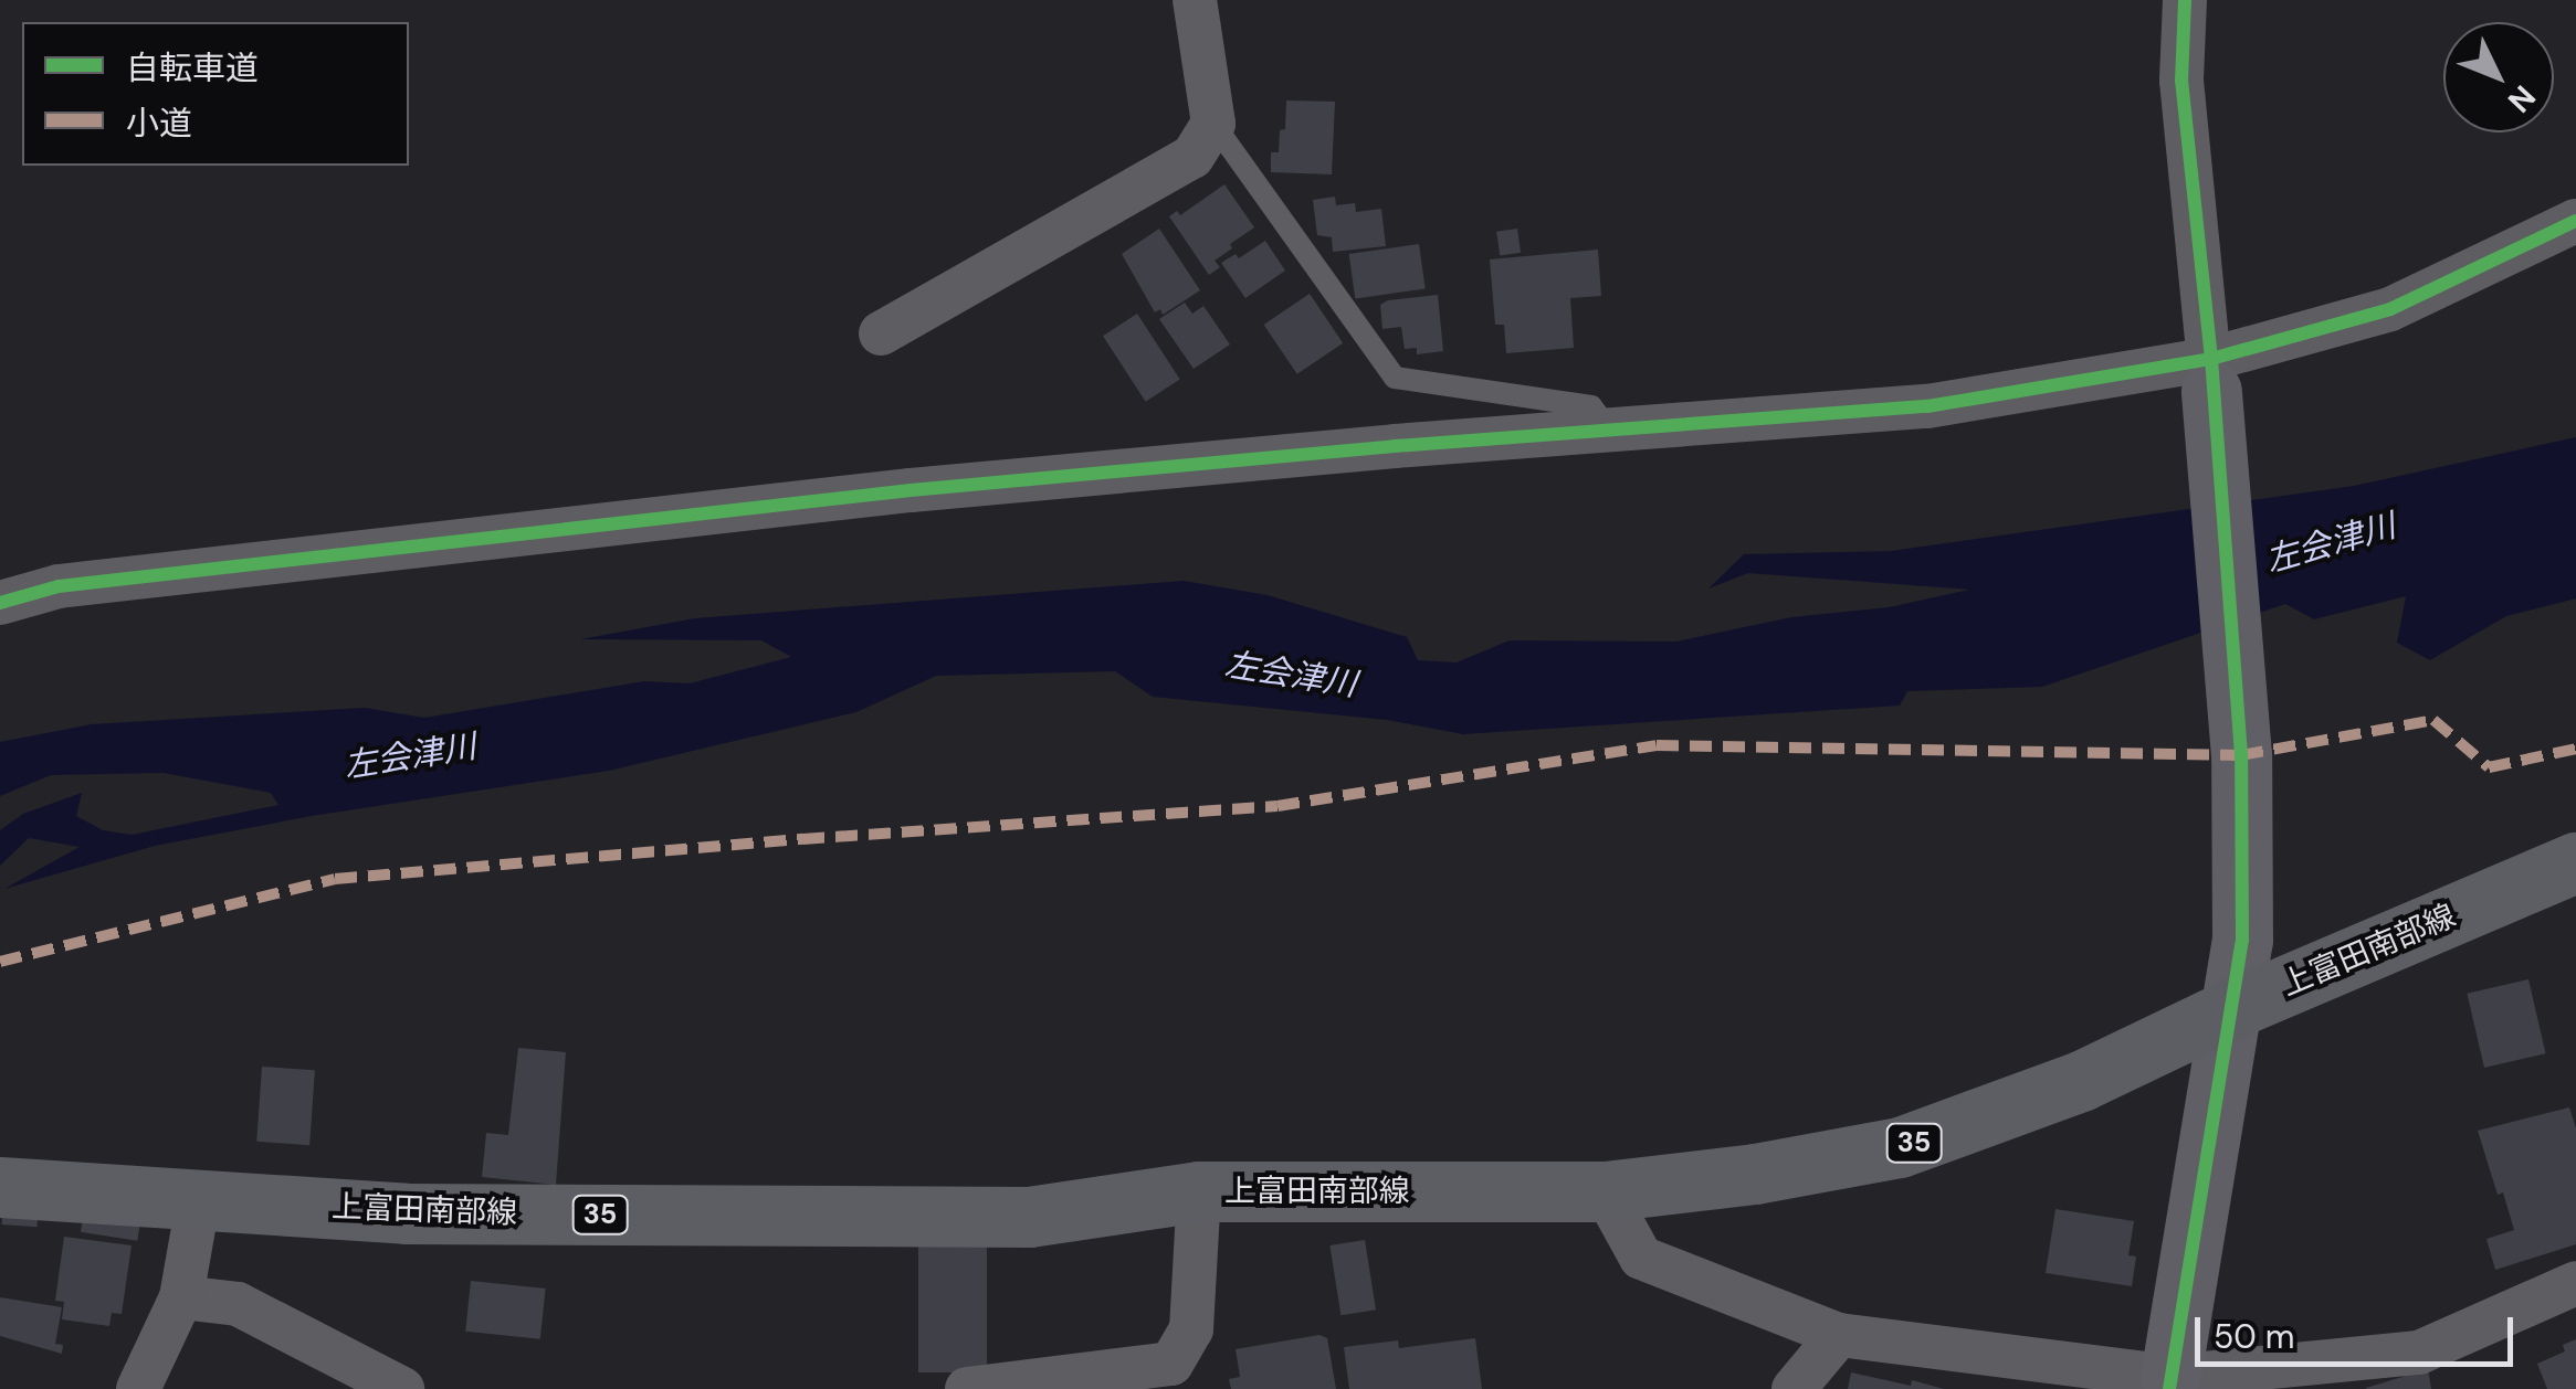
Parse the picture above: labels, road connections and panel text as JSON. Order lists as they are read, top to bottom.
{
  "streets": {
    "main road": ["上富田南部線", "35"]
  },
  "water": ["左会津川"],
  "legend": ["自転車道", "小道"],
  "scale_bar": "50 m",
  "north": "bottom right"
}
